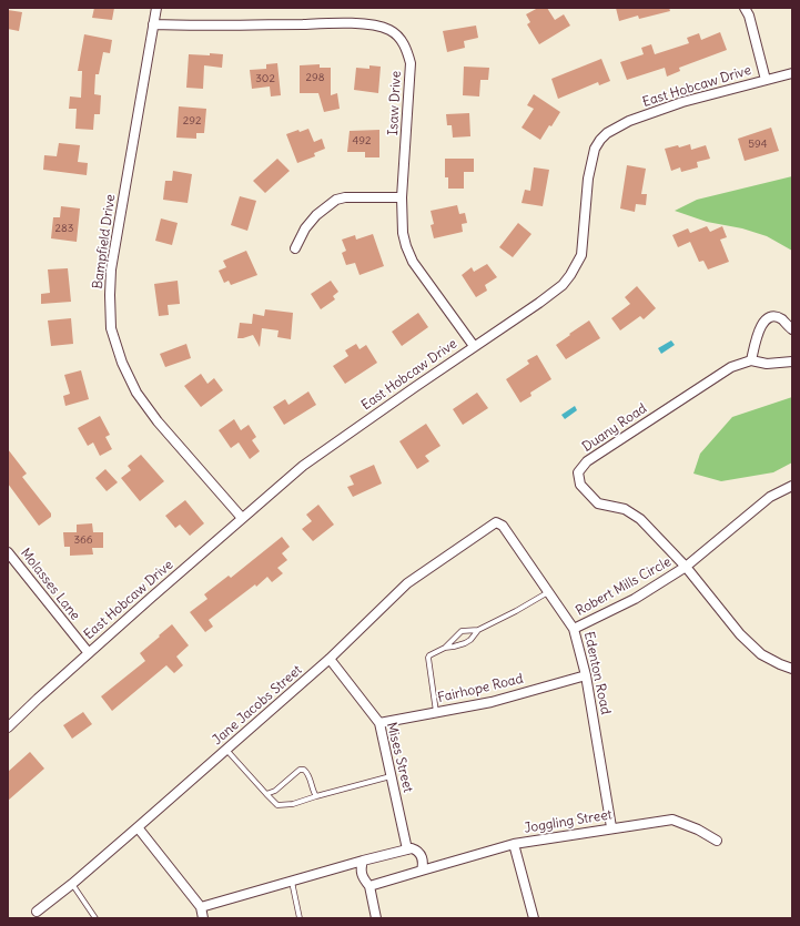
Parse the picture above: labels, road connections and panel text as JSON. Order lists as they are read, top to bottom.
{
  "streets": {
    "street": [
      "East Hobcaw Drive",
      "Isaw Drive",
      "Bampfield Drive",
      "Duany Road",
      "Molasses Lane",
      "Robert Mills Circle",
      "Edenton Road",
      "Fairhope Road",
      "Jane Jacobs Street",
      "Mises Street",
      "Joggling Street"
    ]
  },
  "crossings": [
    ["East Hobcaw Drive", "Isaw Drive"],
    ["East Hobcaw Drive", "Bampfield Drive"],
    ["East Hobcaw Drive", "Molasses Lane"],
    ["Isaw Drive", "Bampfield Drive"],
    ["Duany Road", "Robert Mills Circle"],
    ["Robert Mills Circle", "Edenton Road"],
    ["Edenton Road", "Fairhope Road"],
    ["Edenton Road", "Jane Jacobs Street"],
    ["Edenton Road", "Joggling Street"],
    ["Fairhope Road", "Mises Street"],
    ["Jane Jacobs Street", "Mises Street"]
  ],
  "house_numbers": [
    "298",
    "302",
    "292",
    "492",
    "594",
    "283",
    "366"
  ]
}
